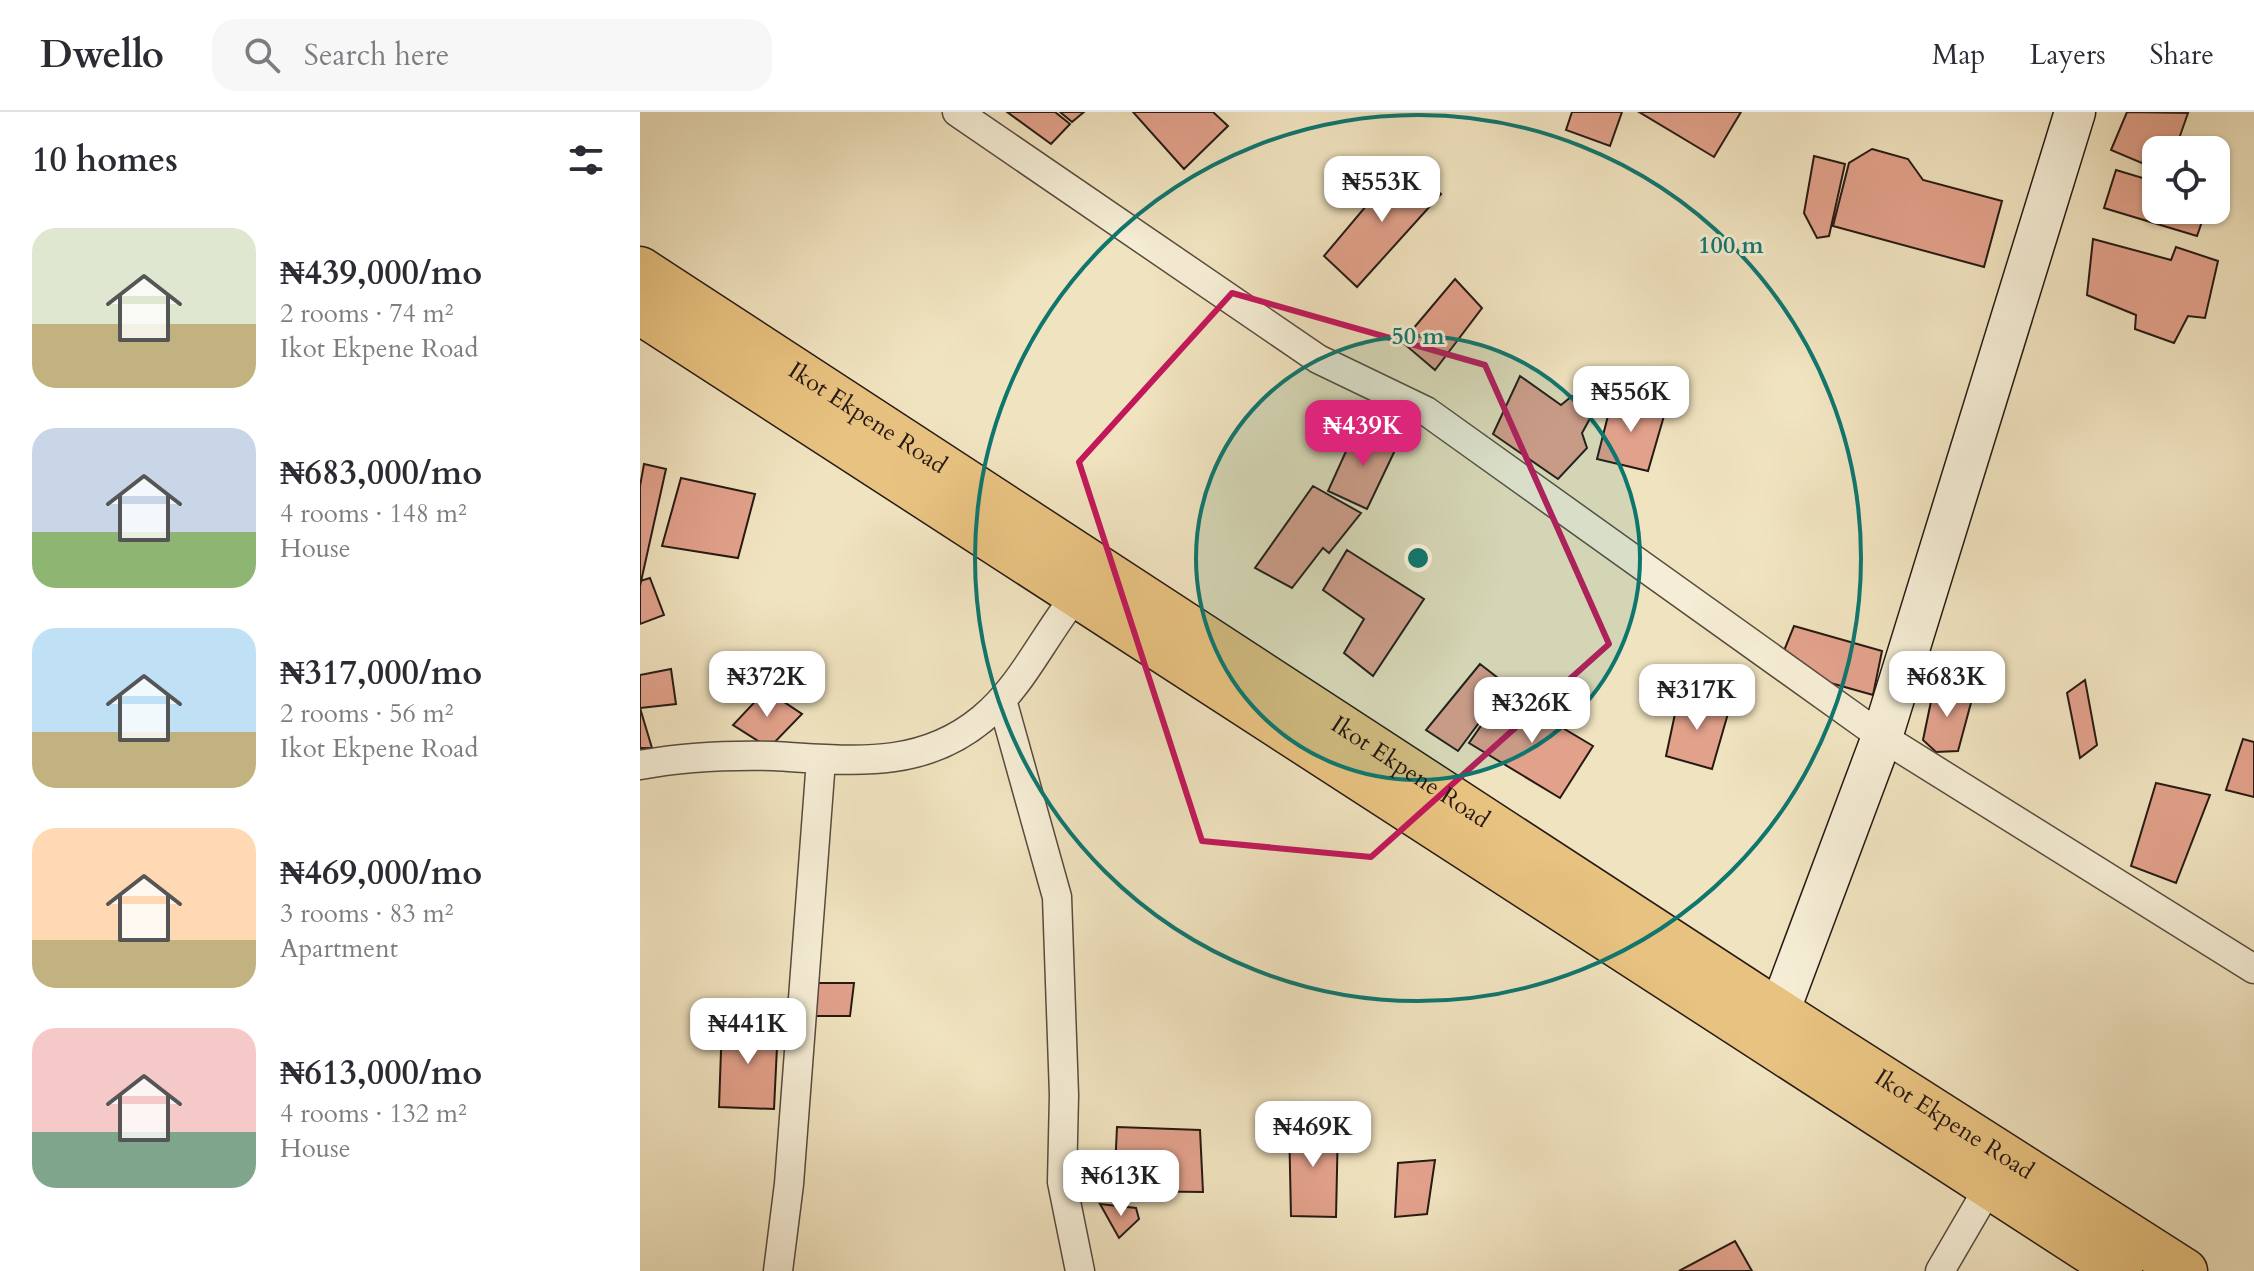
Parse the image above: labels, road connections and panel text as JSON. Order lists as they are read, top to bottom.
{
  "streets": {
    "highway": ["Ikot Ekpene Road"]
  },
  "page": {
    "header": "Dwello",
    "search": "Search here",
    "nav": ["Map", "Layers", "Share"],
    "heading": "10 homes",
    "price": [
      "₦553K",
      "₦556K",
      "₦439K",
      "₦372K",
      "₦683K",
      "₦317K",
      "₦326K",
      "₦441K",
      "₦469K",
      "₦613K"
    ],
    "list": [
      {
        "name": "₦439,000/mo",
        "note": "2 rooms · 74 m² · Ikot Ekpene Road"
      },
      {
        "name": "₦683,000/mo",
        "note": "4 rooms · 148 m² · House"
      },
      {
        "name": "₦317,000/mo",
        "note": "2 rooms · 56 m² · Ikot Ekpene Road"
      },
      {
        "name": "₦469,000/mo",
        "note": "3 rooms · 83 m² · Apartment"
      },
      {
        "name": "₦613,000/mo",
        "note": "4 rooms · 132 m² · House"
      }
    ]
  },
  "rings": ["100 m", "50 m"]
}
